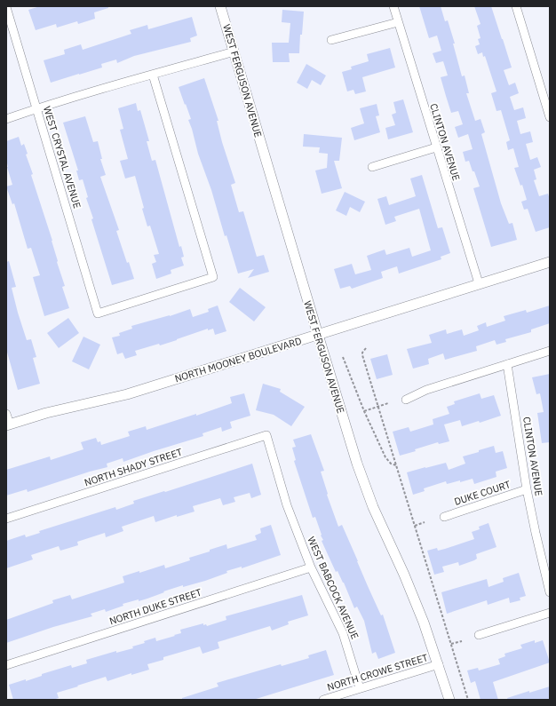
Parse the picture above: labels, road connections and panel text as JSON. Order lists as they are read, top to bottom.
{
  "streets": {
    "street": [
      "WEST FERGUSON AVENUE",
      "CLINTON AVENUE",
      "WEST CRYSTAL AVENUE",
      "NORTH MOONEY BOULEVARD",
      "NORTH SHADY STREET",
      "DUKE COURT",
      "WEST BABCOCK AVENUE",
      "NORTH DUKE STREET",
      "NORTH CROWE STREET"
    ]
  },
  "crossings": [
    ["WEST FERGUSON AVENUE", "NORTH MOONEY BOULEVARD"],
    ["WEST FERGUSON AVENUE", "NORTH CROWE STREET"],
    ["CLINTON AVENUE", "NORTH MOONEY BOULEVARD"],
    ["CLINTON AVENUE", "DUKE COURT"],
    ["NORTH SHADY STREET", "WEST BABCOCK AVENUE"],
    ["WEST BABCOCK AVENUE", "NORTH DUKE STREET"],
    ["WEST BABCOCK AVENUE", "NORTH CROWE STREET"]
  ]
}
